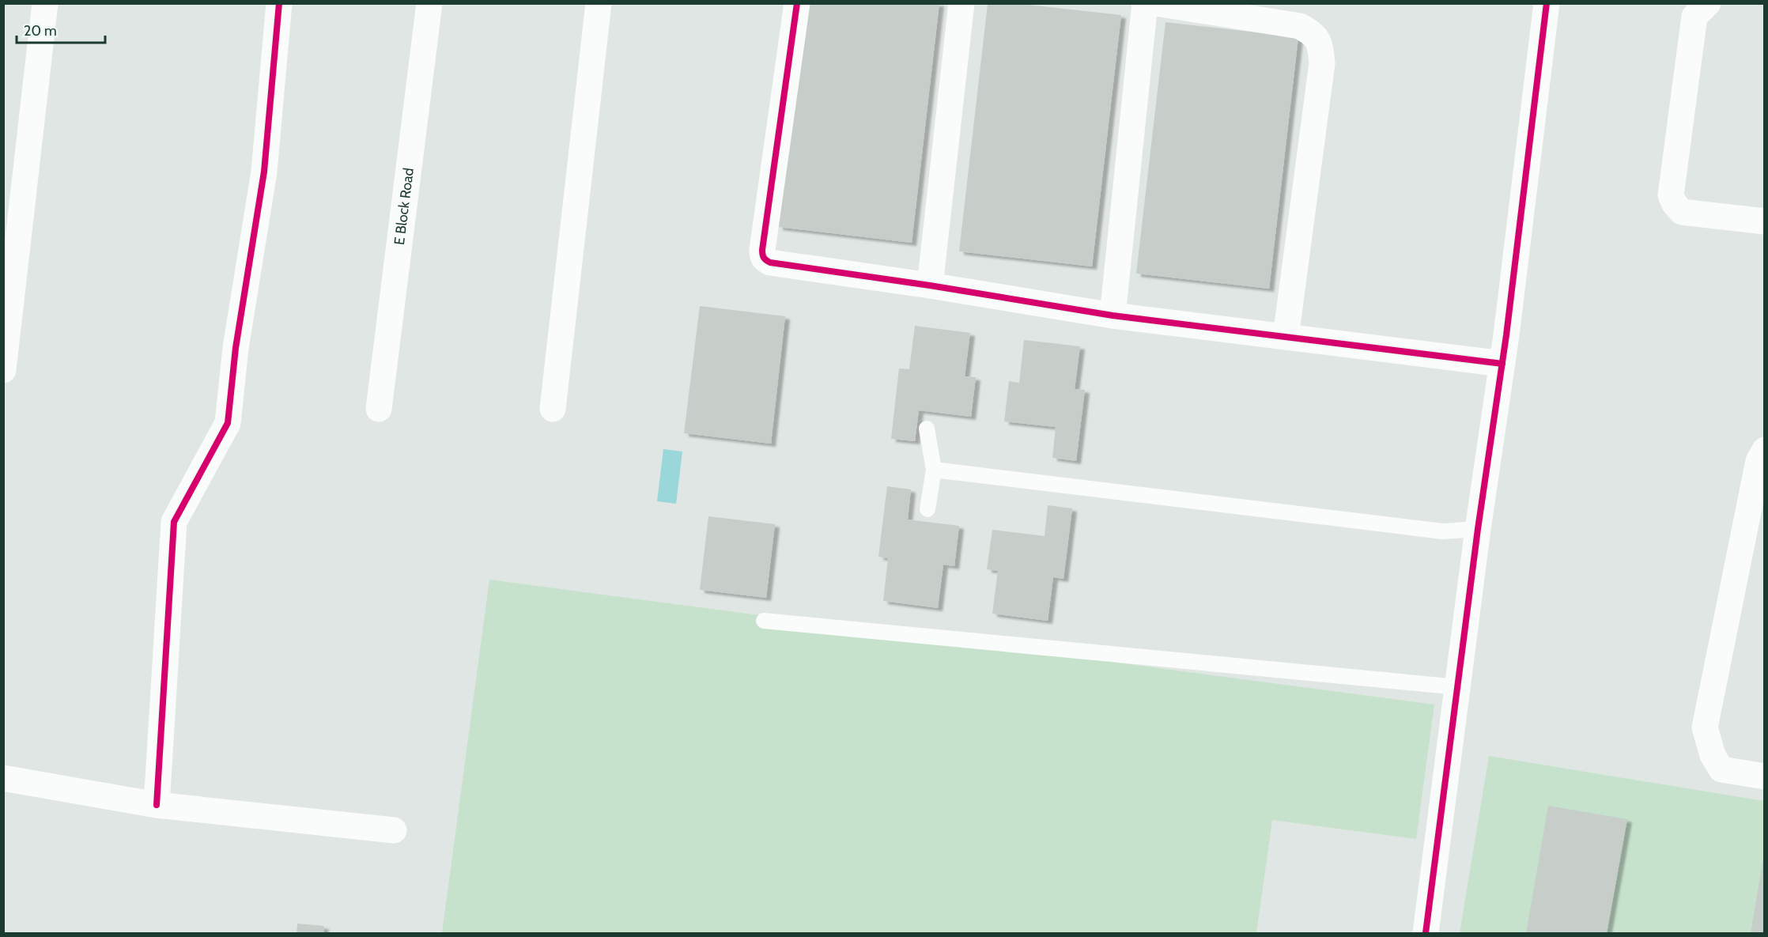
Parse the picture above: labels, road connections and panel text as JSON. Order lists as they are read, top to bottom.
{
  "streets": {
    "street": ["E Block Road"]
  },
  "scale_bar": "20 m"
}
